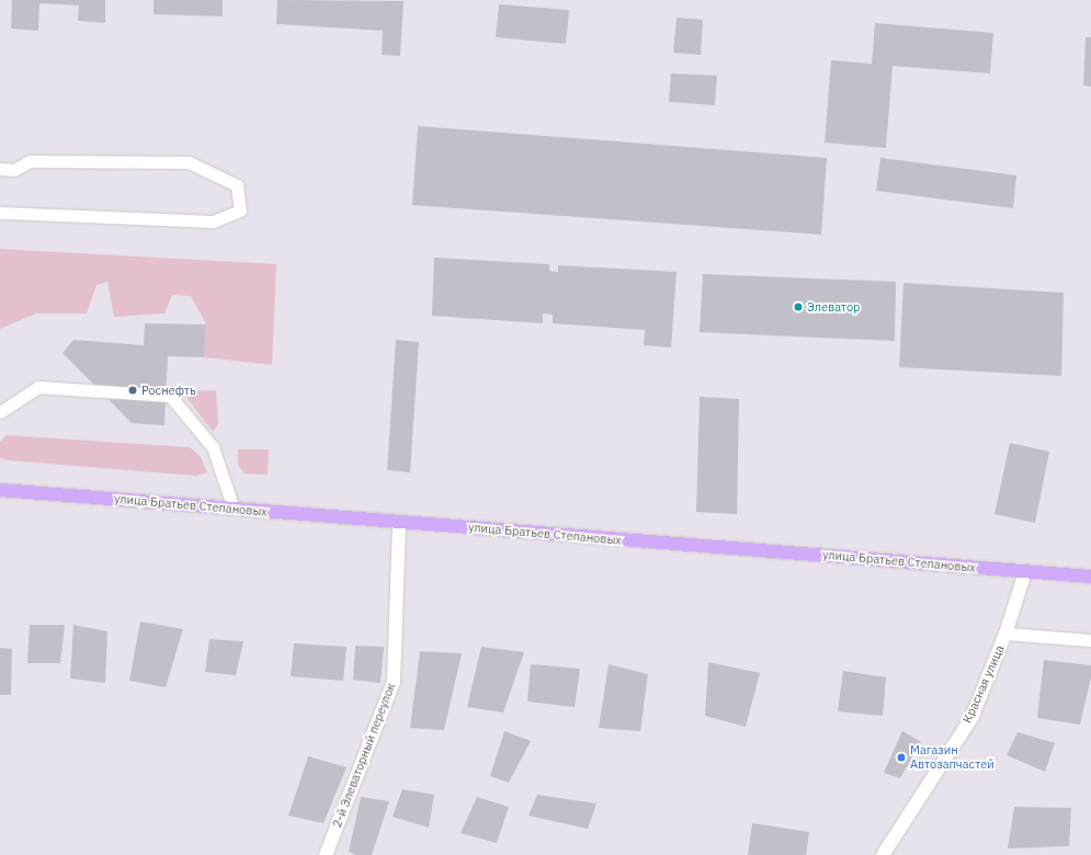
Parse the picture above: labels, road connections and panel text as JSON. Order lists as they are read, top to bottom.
{
  "streets": {
    "main road": ["улица Братьев Степановых"],
    "street": ["Красная улица", "2-й Элеваторный переулок"]
  },
  "crossings": [
    ["улица Братьев Степановых", "Красная улица"],
    ["улица Братьев Степановых", "2-й Элеваторный переулок"]
  ],
  "places": ["Элеватор", "Роснефть", "Магазин Автозапчастей"]
}
